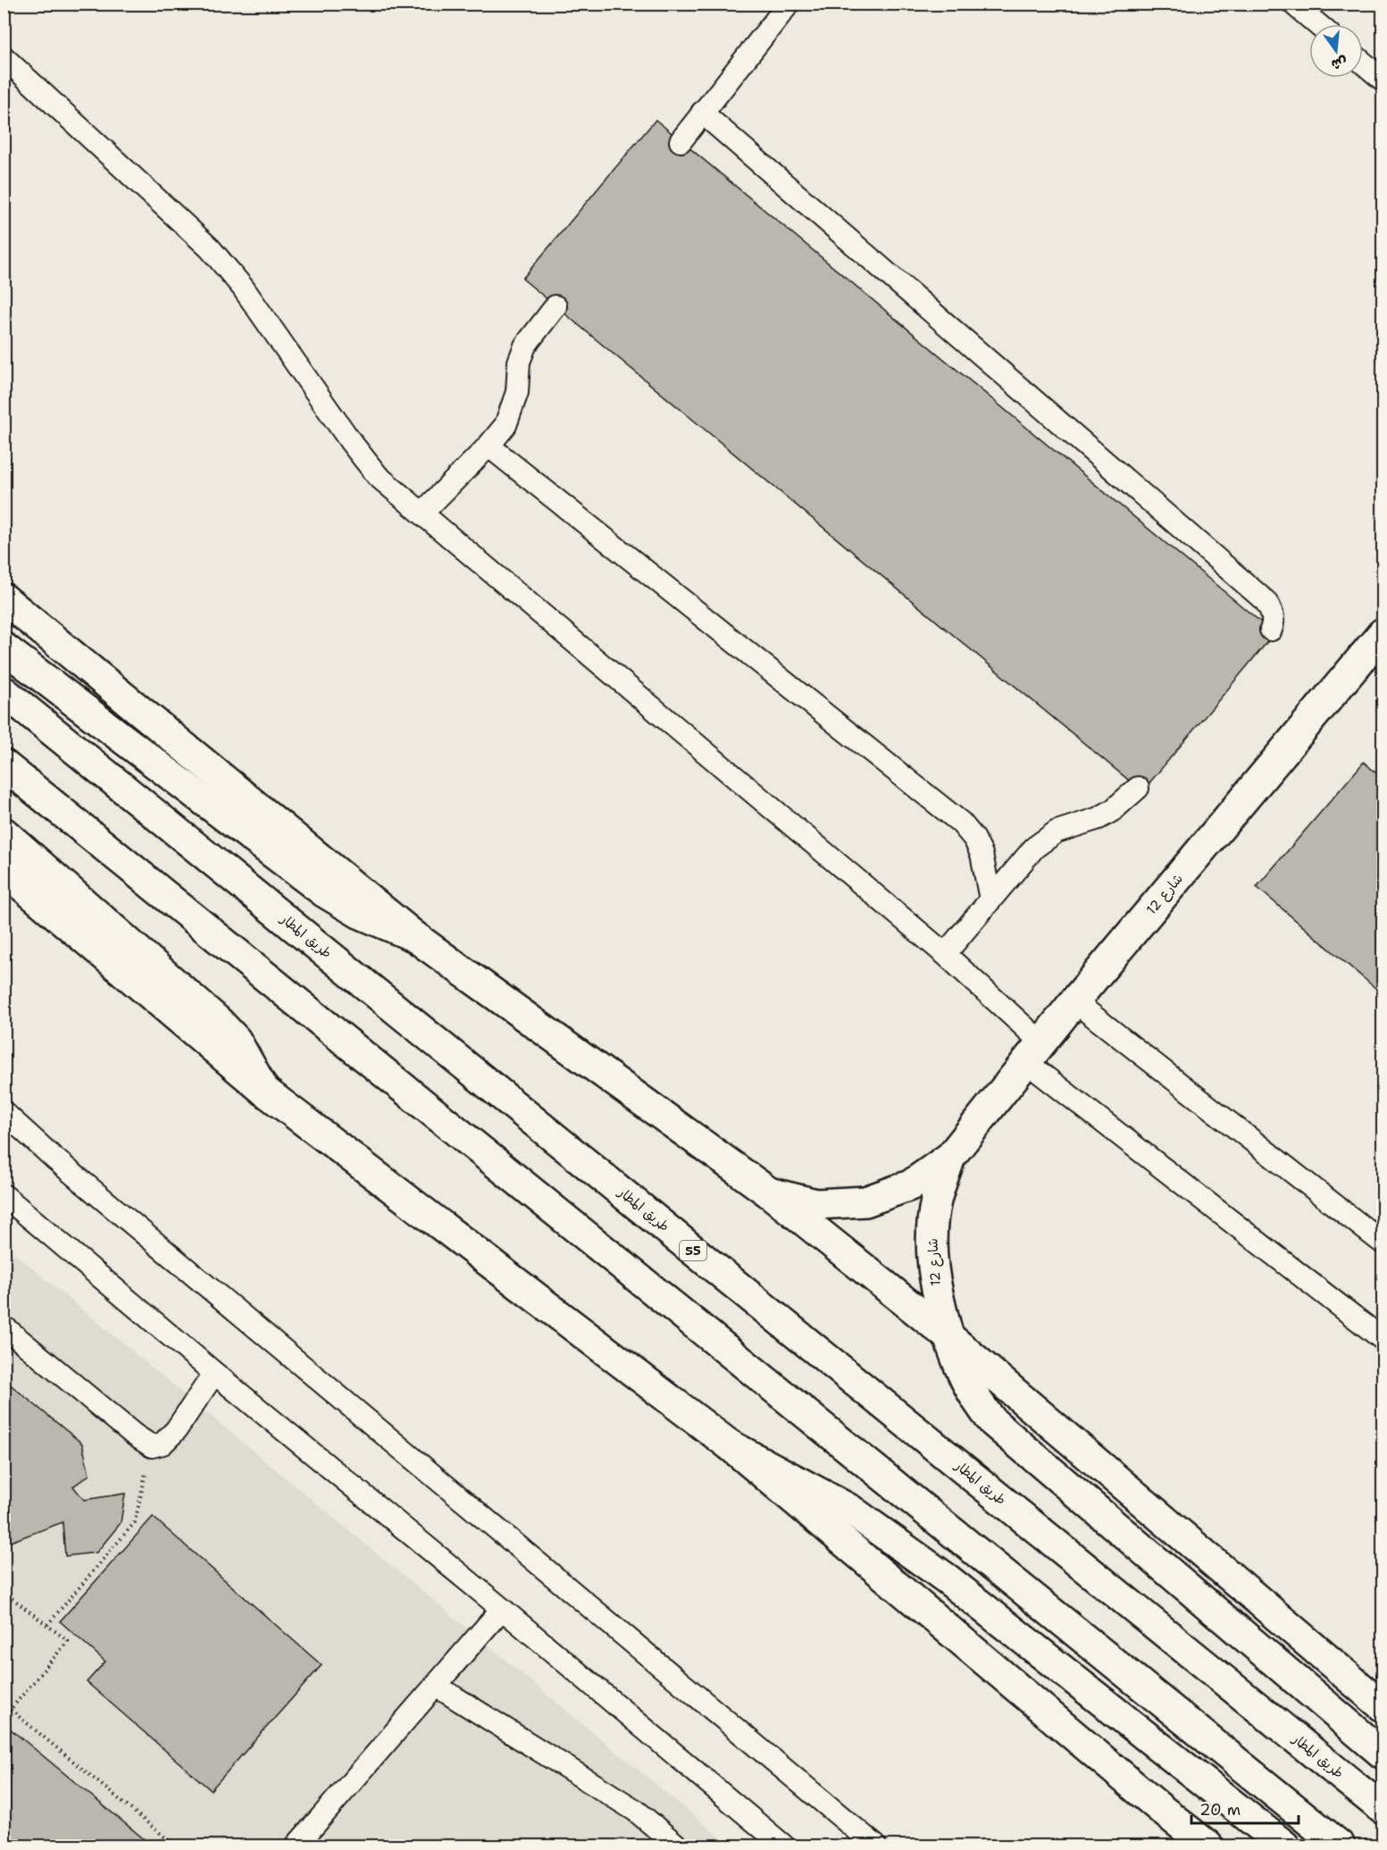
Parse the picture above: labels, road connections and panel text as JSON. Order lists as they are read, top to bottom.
{
  "streets": {
    "main road": ["شارع 12", "طريق المطار", "55"]
  },
  "scale_bar": "20 m",
  "north": "bottom"
}
